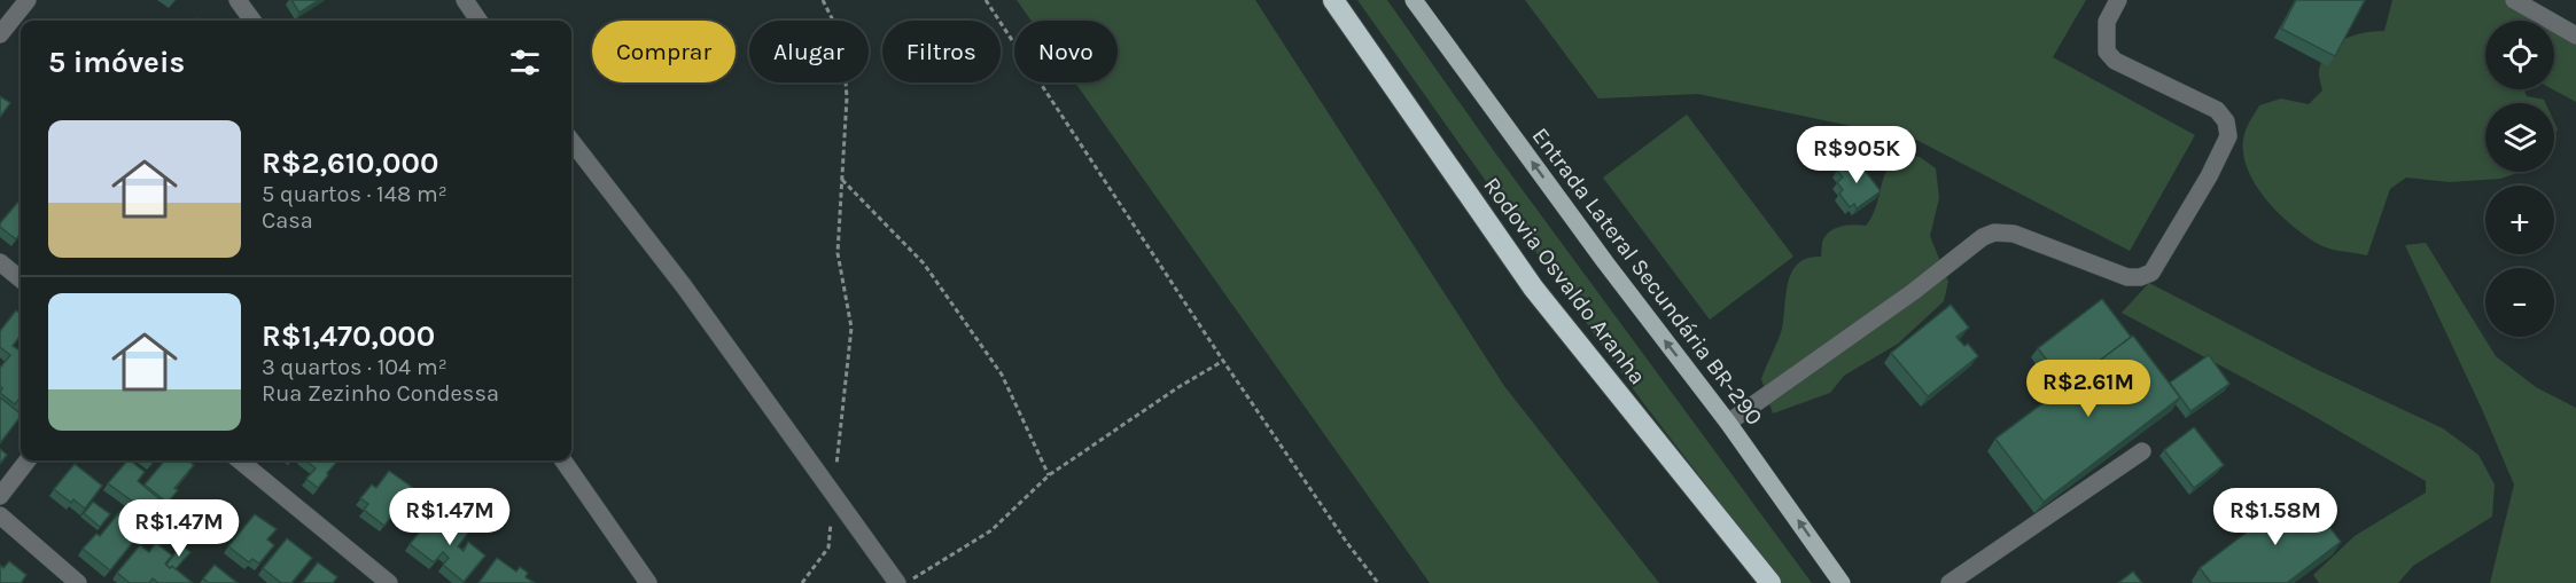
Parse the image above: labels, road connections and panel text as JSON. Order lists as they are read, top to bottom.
{
  "streets": {
    "highway": ["Rodovia Osvaldo Aranha"],
    "main road": ["Entrada Lateral Secundária BR-290"]
  },
  "one_way": ["Entrada Lateral Secundária BR-290"],
  "page": {
    "map_buttons": ["+", "−"],
    "chip": [
      "Comprar",
      "Alugar",
      "Filtros",
      "Novo"
    ],
    "heading": "5 imóveis",
    "list": [
      {
        "name": "R$2,610,000",
        "note": "5 quartos · 148 m² · Casa"
      },
      {
        "name": "R$1,470,000",
        "note": "3 quartos · 104 m² · Rua Zezinho Condessa"
      }
    ],
    "price": [
      "R$905K",
      "R$2.61M",
      "R$1.47M",
      "R$1.58M",
      "R$1.47M"
    ]
  }
}
